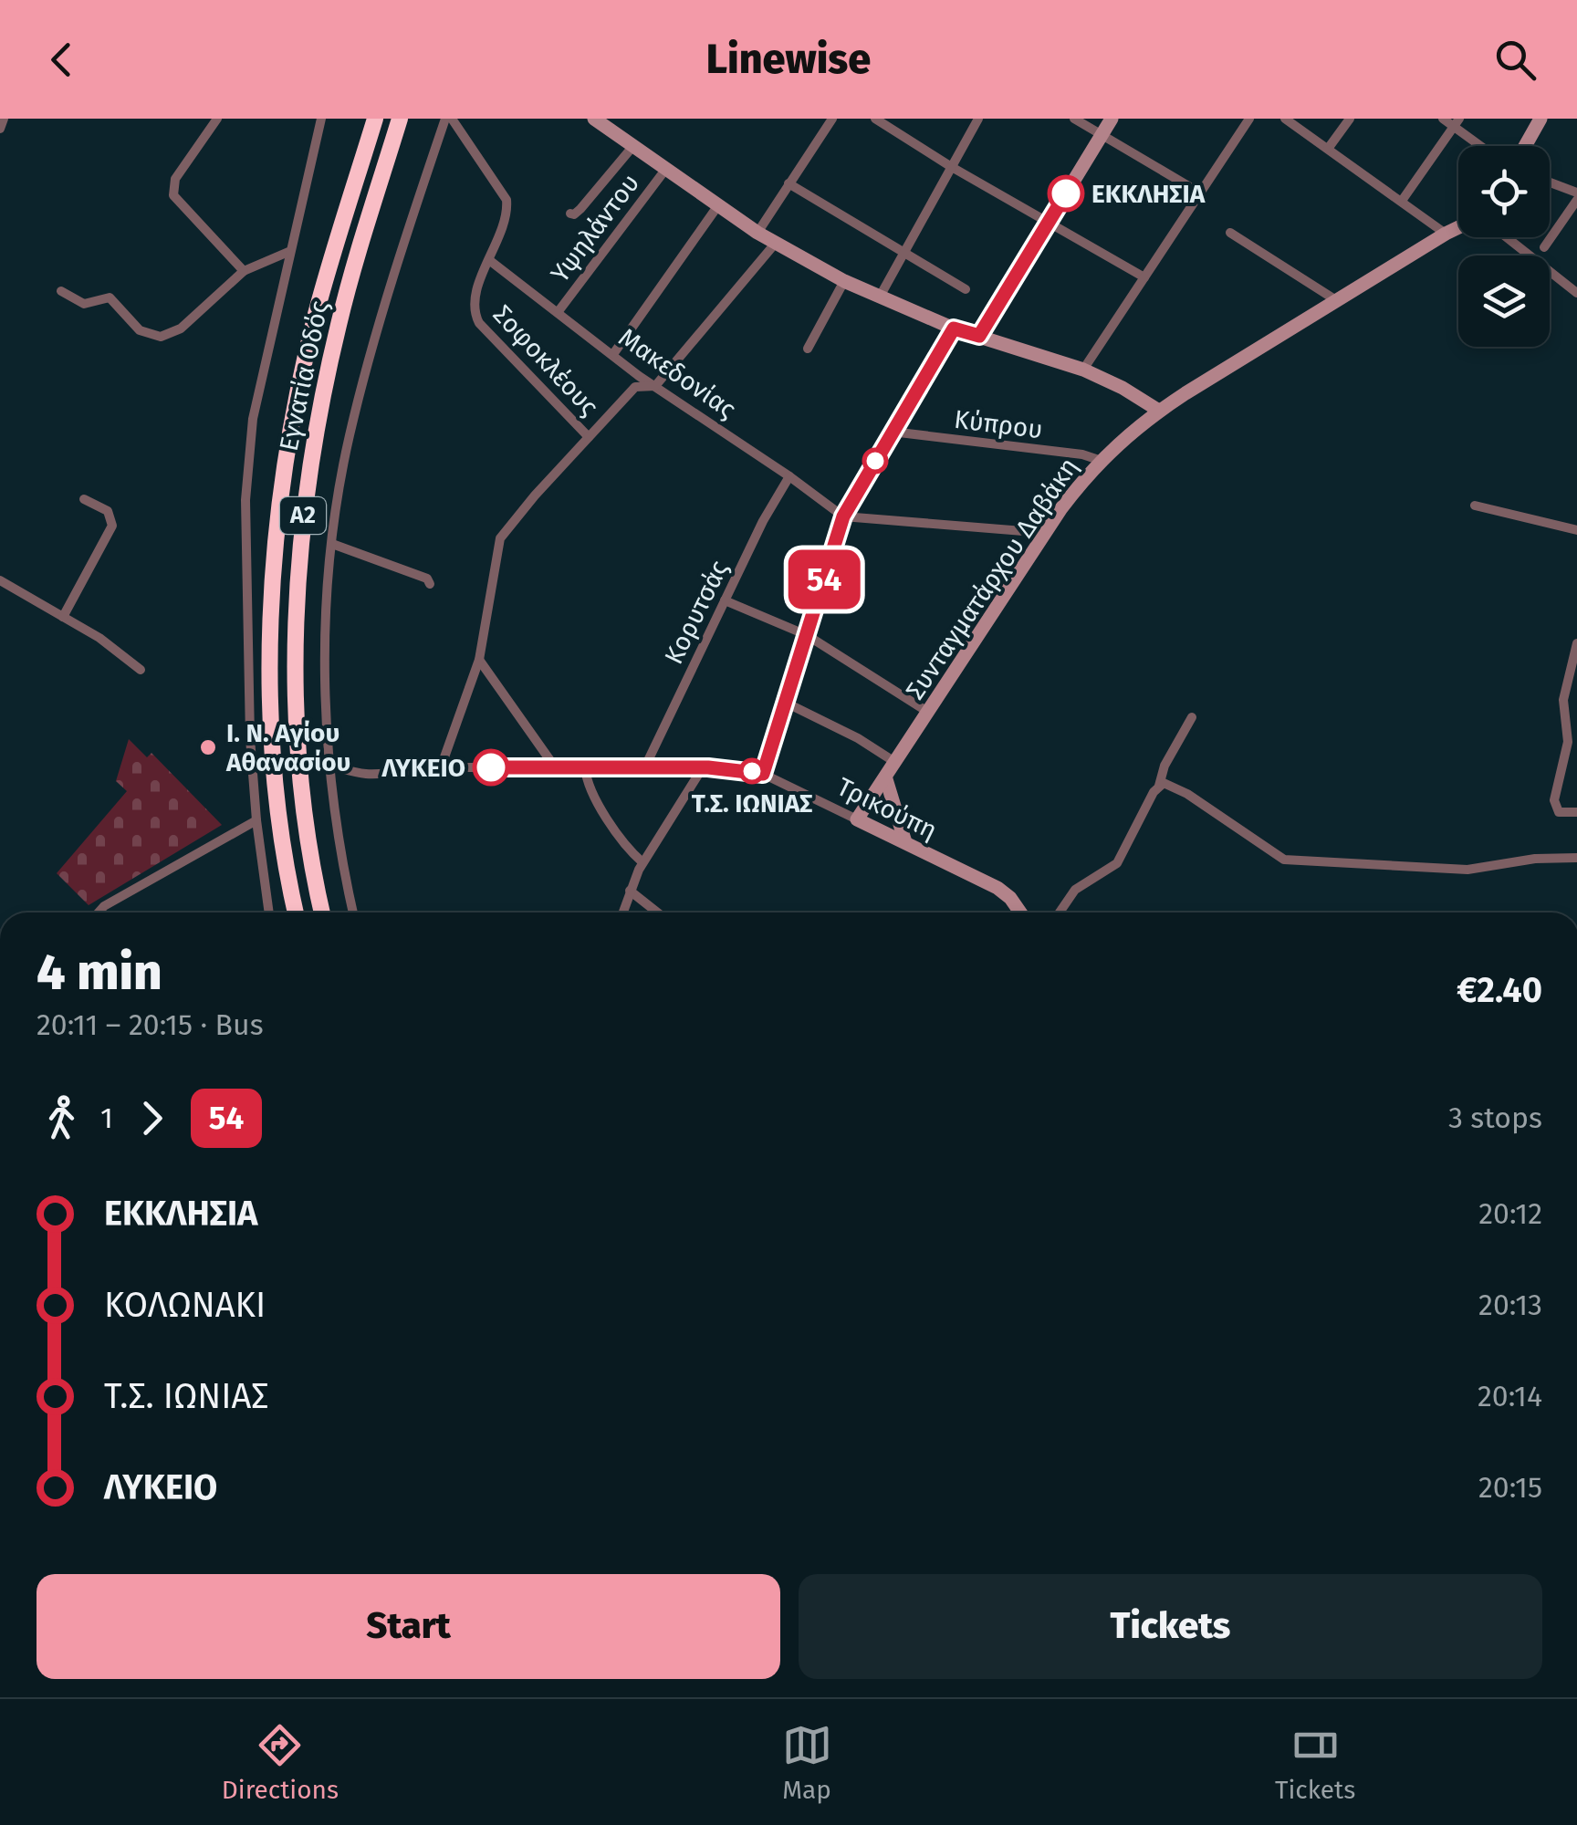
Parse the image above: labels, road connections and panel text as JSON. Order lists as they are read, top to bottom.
{
  "streets": {
    "highway": ["Εγνατία Οδός", "Α2"],
    "street": [
      "Υψηλάντου",
      "Σοφοκλέους",
      "Μακεδονίας",
      "Κύπρου",
      "Συνταγματάρχου Δαβάκη",
      "Κορυτσάς",
      "Τρικούπη"
    ]
  },
  "crossings": [
    ["Υψηλάντου", "Μακεδονίας"],
    ["Σοφοκλέους", "Μακεδονίας"],
    ["Μακεδονίας", "Κορυτσάς"],
    ["Κύπρου", "Συνταγματάρχου Δαβάκη"],
    ["Συνταγματάρχου Δαβάκη", "Τρικούπη"],
    ["Κορυτσάς", "Τρικούπη"]
  ],
  "places": [
    "ΕΚΚΛΗΣΙΑ",
    "Ι. Ν. Αγίου Αθανασίου",
    "ΛΥΚΕΙΟ",
    "Τ.Σ. ΙΩΝΙΑΣ"
  ],
  "lines": ["bus line 54"],
  "page": {
    "header": "Linewise",
    "on_map": "54",
    "heading": ["4 min", "20:11 – 20:15 · Bus", "€2.40"],
    "legs": ["1", "54", "3 stops"],
    "list": [
      {
        "name": "ΕΚΚΛΗΣΙΑ",
        "value": "20:12"
      },
      {
        "name": "ΚΟΛΩΝΑΚΙ",
        "value": "20:13"
      },
      {
        "name": "Τ.Σ. ΙΩΝΙΑΣ",
        "value": "20:14"
      },
      {
        "name": "ΛΥΚΕΙΟ",
        "value": "20:15"
      }
    ],
    "buttons": ["Start", "Tickets"],
    "tabs": ["Directions", "Map", "Tickets"]
  }
}
